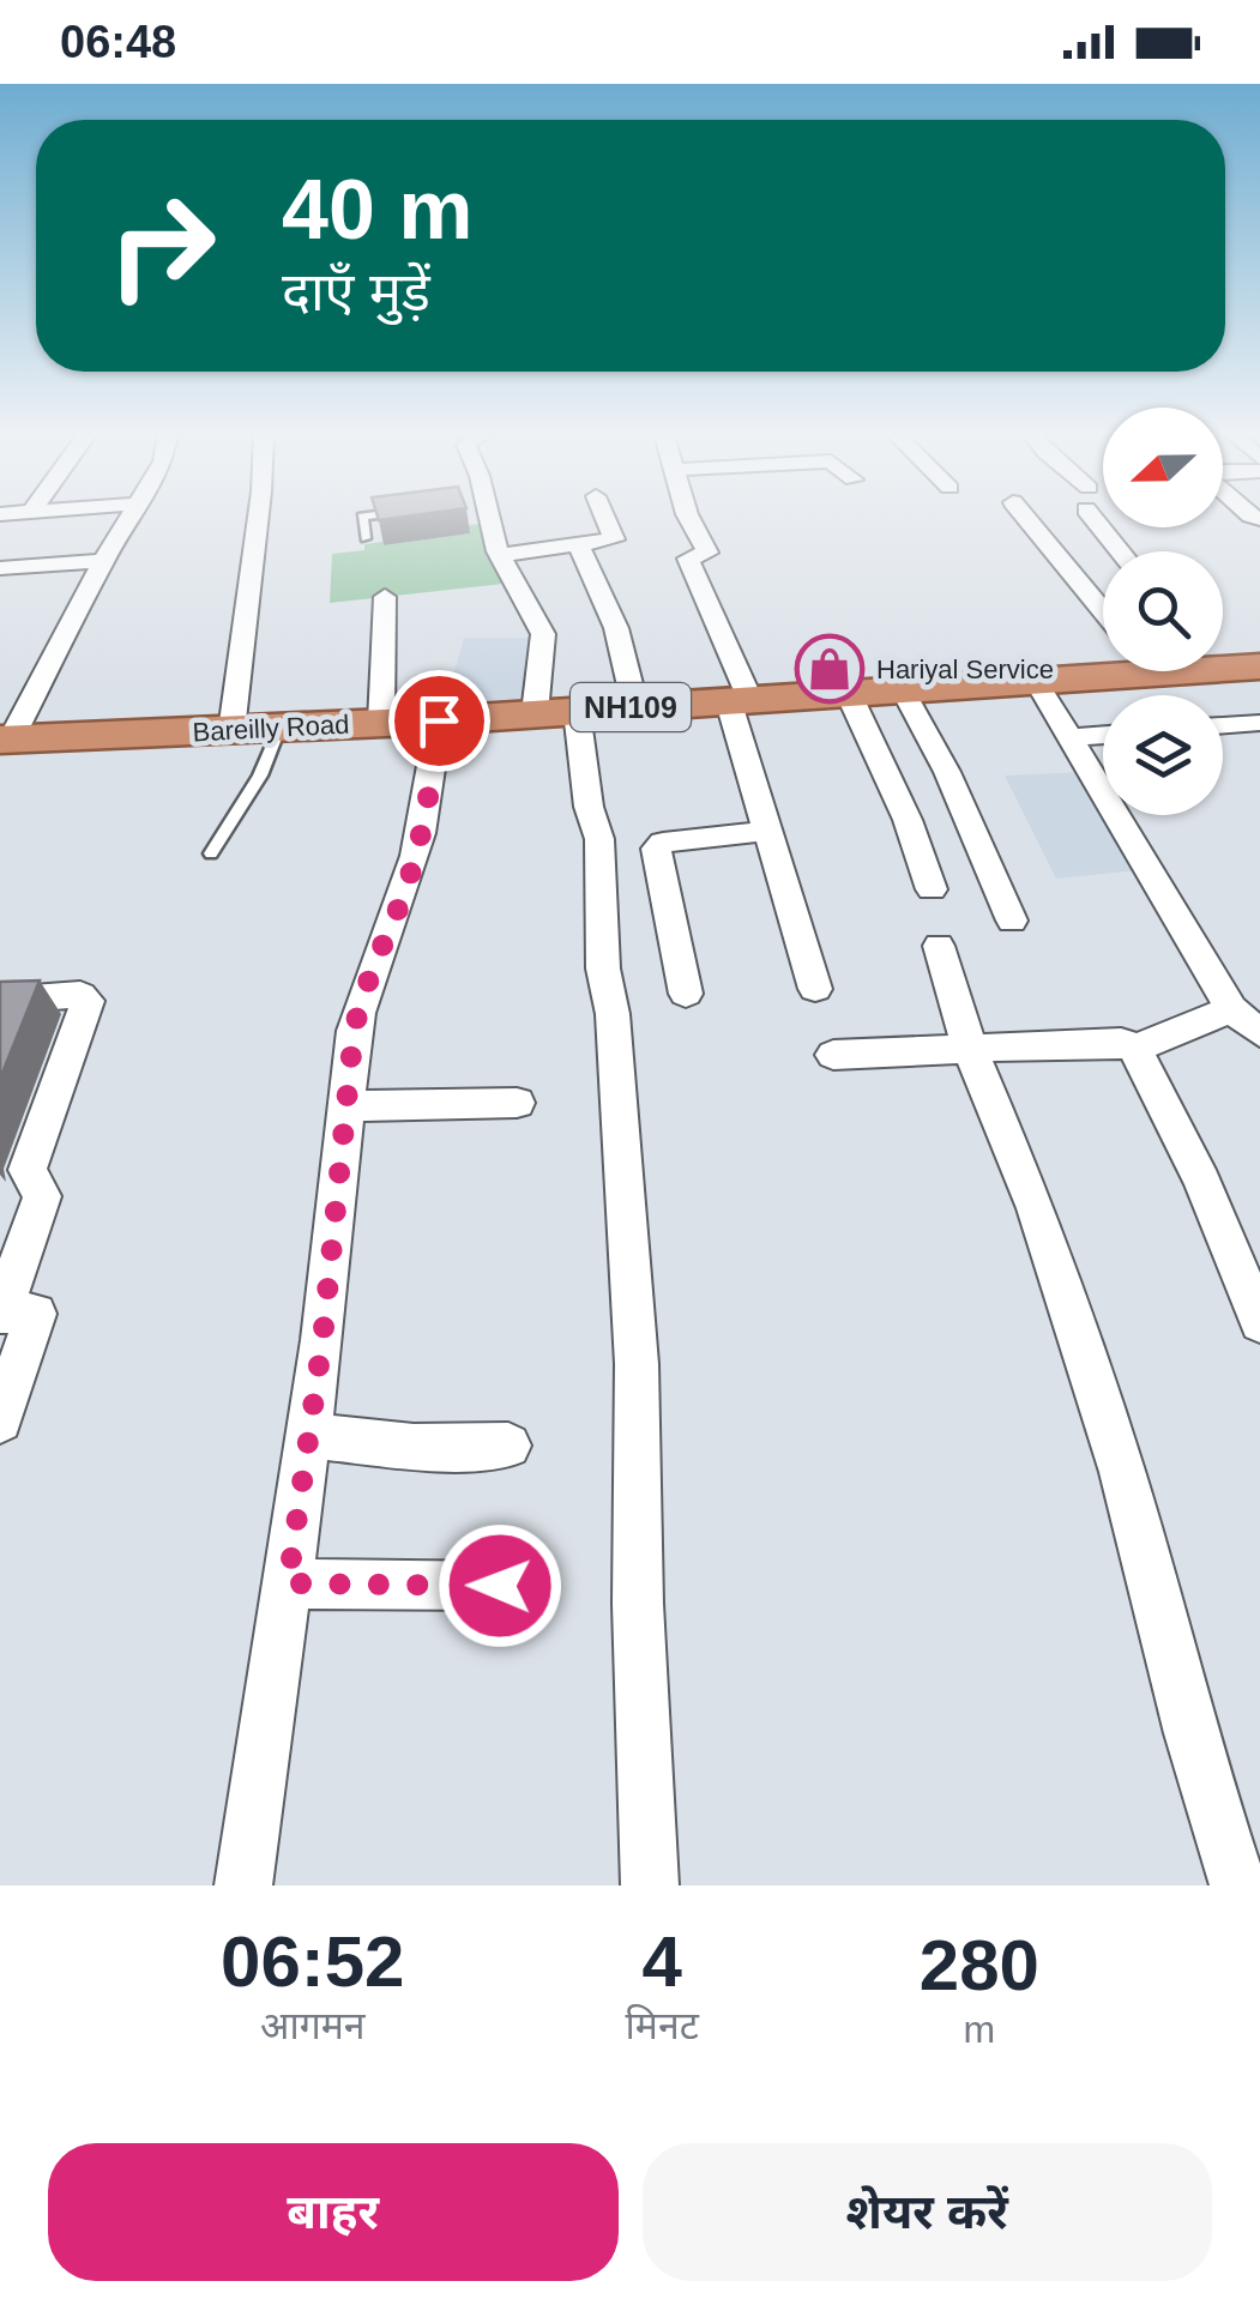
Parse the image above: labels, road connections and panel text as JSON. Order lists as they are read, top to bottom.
{
  "streets": {
    "highway": ["NH109", "Bareilly Road"]
  },
  "places": {
    "shop": ["Hariyal Service"]
  },
  "north": "left",
  "page": {
    "status": "06:48",
    "turn": ["40 m", "दाएँ मुड़ें"],
    "eta": [
      "06:52",
      "आगमन",
      "4",
      "मिनट",
      "280",
      "m"
    ],
    "buttons": ["बाहर", "शेयर करें"]
  }
}
